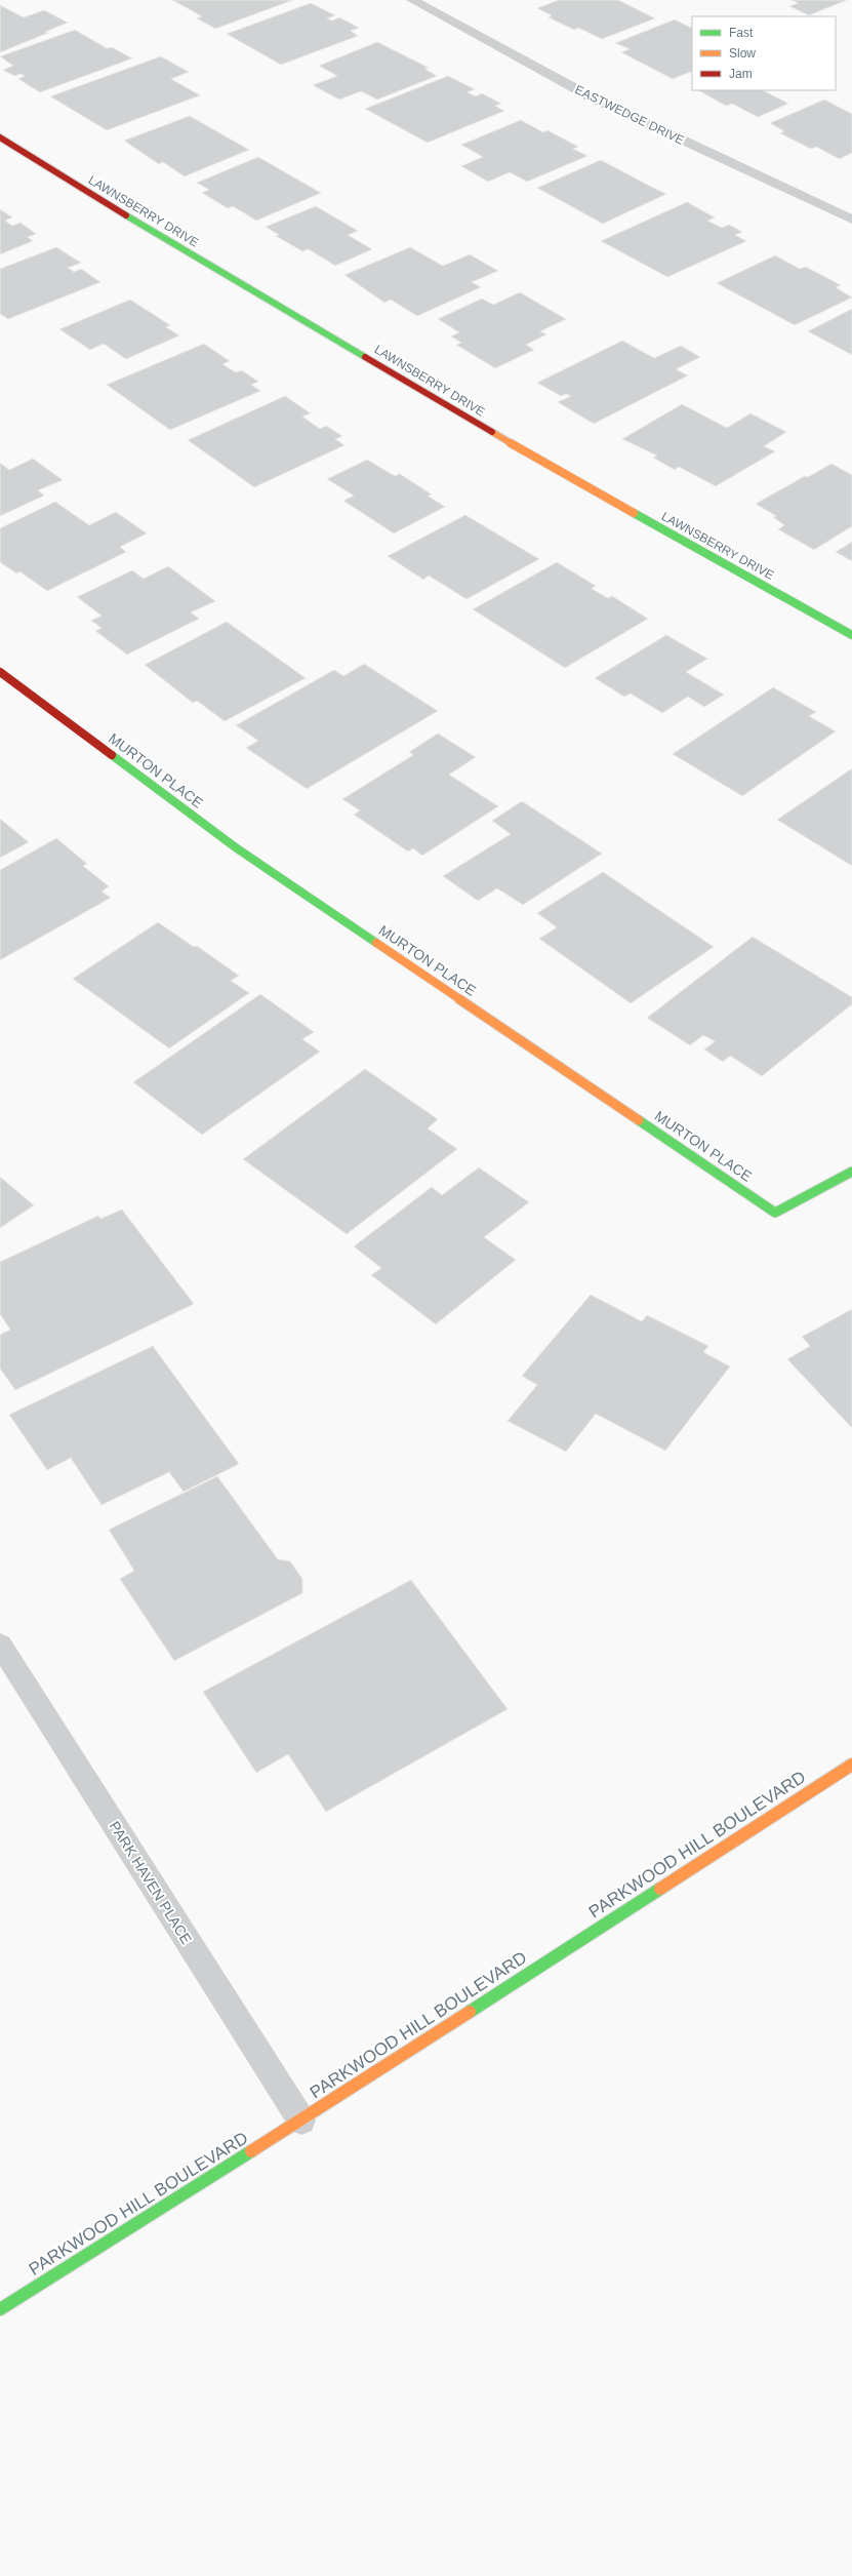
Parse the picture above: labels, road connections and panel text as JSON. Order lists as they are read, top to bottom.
{
  "streets": {
    "street": [
      "EASTWEDGE DRIVE",
      "LAWNSBERRY DRIVE",
      "MURTON PLACE",
      "PARKWOOD HILL BOULEVARD",
      "PARK HAVEN PLACE"
    ]
  },
  "crossings": [
    ["PARKWOOD HILL BOULEVARD", "PARK HAVEN PLACE"]
  ],
  "legend": ["Fast", "Slow", "Jam"]
}
